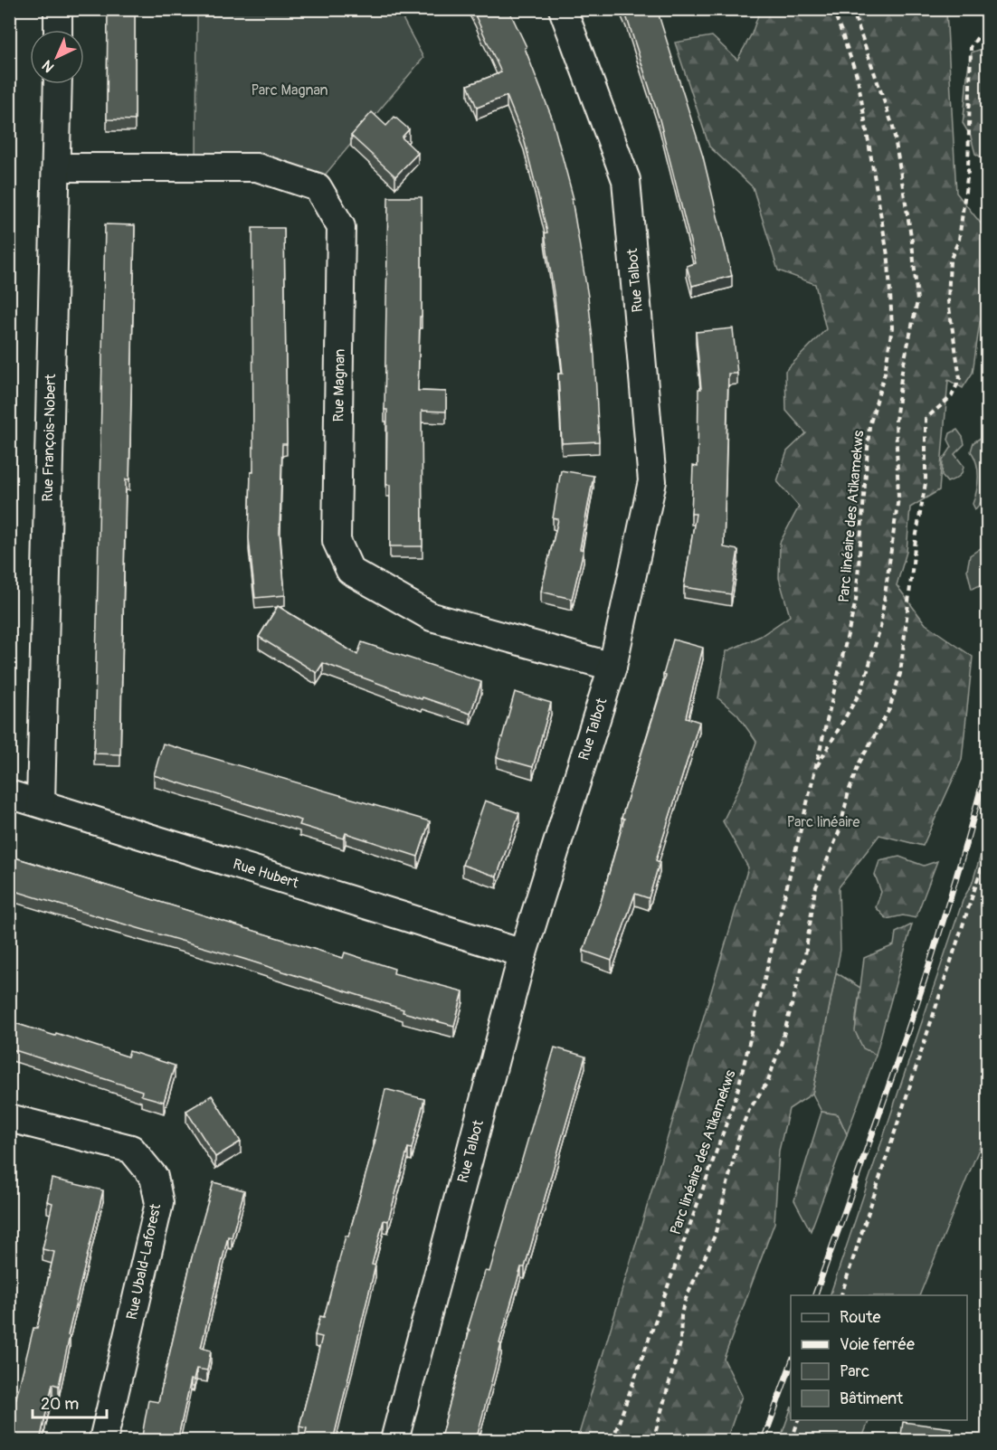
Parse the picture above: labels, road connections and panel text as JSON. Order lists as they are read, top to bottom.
{
  "streets": {
    "street": [
      "Rue Talbot",
      "Rue Magnan",
      "Rue François-Nobert",
      "Rue Hubert",
      "Rue Ubald-Laforest"
    ],
    "path": ["Parc linéaire des Atikamekws"]
  },
  "crossings": [
    ["Rue Talbot", "Rue Magnan"],
    ["Rue Talbot", "Rue Hubert"],
    ["Rue Magnan", "Rue François-Nobert"],
    ["Rue François-Nobert", "Rue Hubert"]
  ],
  "parks": ["Parc Magnan", "Parc linéaire"],
  "legend": [
    "Route",
    "Voie ferrée",
    "Parc",
    "Bâtiment"
  ],
  "scale_bar": "20 m",
  "north": "bottom left"
}
